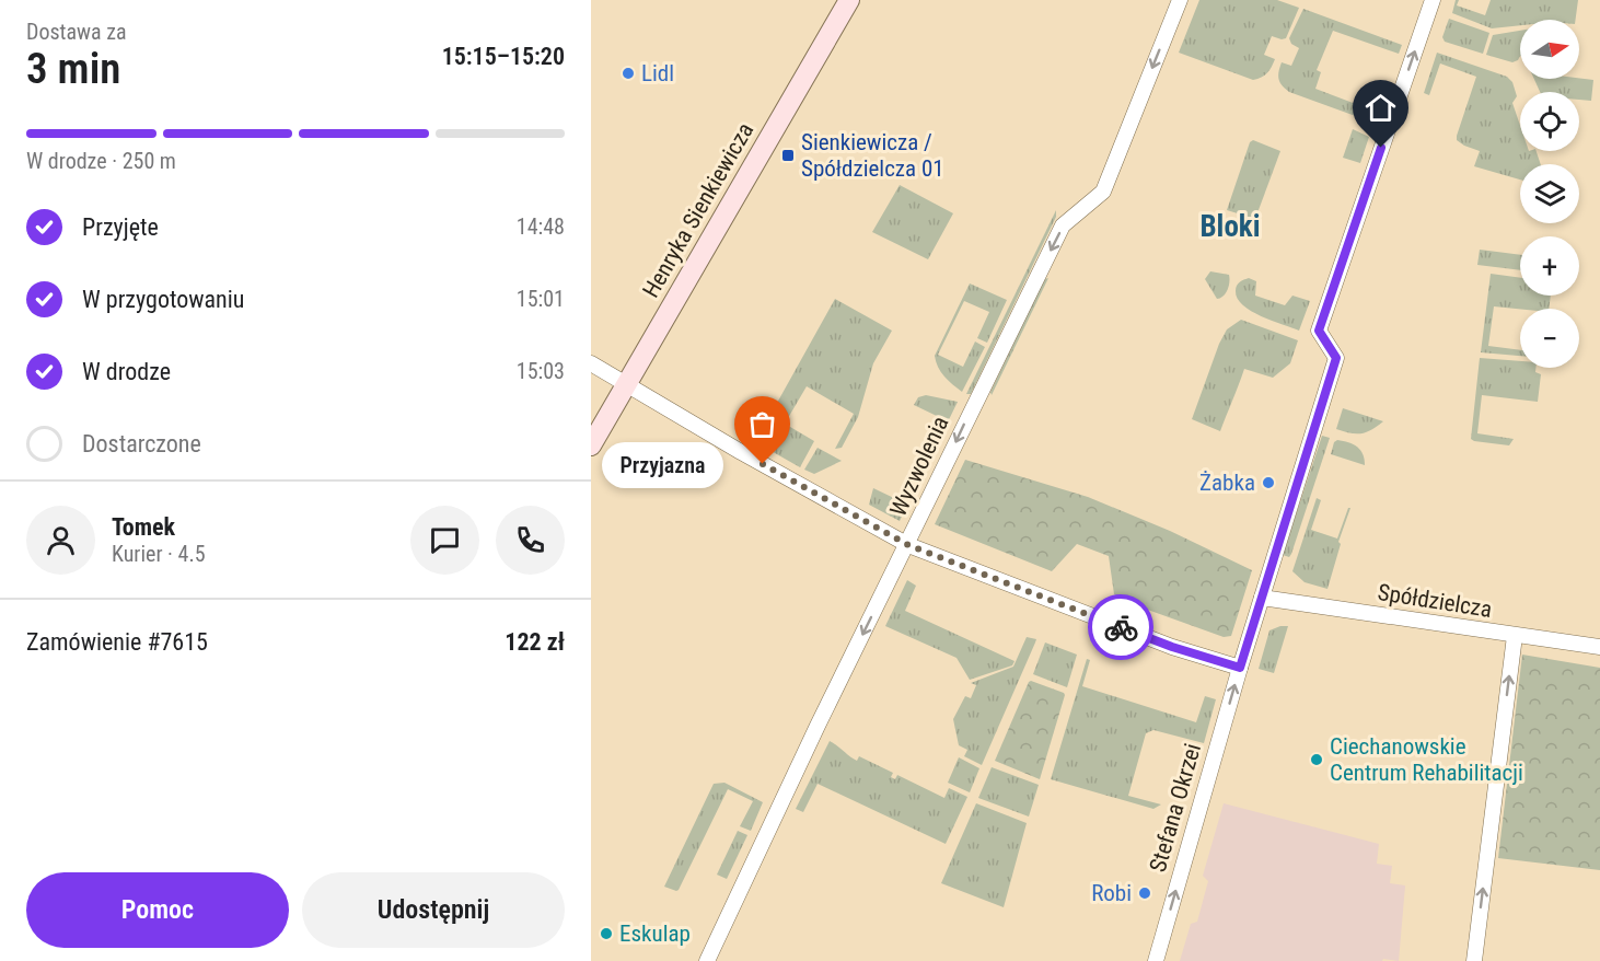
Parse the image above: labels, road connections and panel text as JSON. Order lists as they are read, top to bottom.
{
  "streets": {
    "street": [
      "Henryka Sienkiewicza",
      "Wyzwolenia",
      "Spółdzielcza",
      "Stefana Okrzei"
    ]
  },
  "crossings": [
    ["Spółdzielcza", "Stefana Okrzei"]
  ],
  "one_way": ["Wyzwolenia", "Stefana Okrzei"],
  "districts": ["Bloki"],
  "places": {
    "other": [
      "Lidl",
      "Przyjazna",
      "Żabka",
      "Ciechanowskie Centrum Rehabilitacji",
      "Robi",
      "Eskulap"
    ],
    "transit": ["Sienkiewicza / Spółdzielcza 01"]
  },
  "north": "right",
  "page": {
    "heading": ["3 min", "Dostawa za", "15:15–15:20"],
    "panel": [
      "Tomek",
      "Kurier · 4.5",
      "Zamówienie #7615",
      "122 zł"
    ],
    "map_buttons": ["+", "−"],
    "bar": "W drodze · 250 m",
    "list": [
      ["Przyjęte", "14:48"],
      ["W przygotowaniu", "15:01"],
      ["W drodze", "15:03"],
      "Dostarczone"
    ],
    "bubble": "Przyjazna",
    "buttons": ["Pomoc", "Udostępnij"]
  }
}
